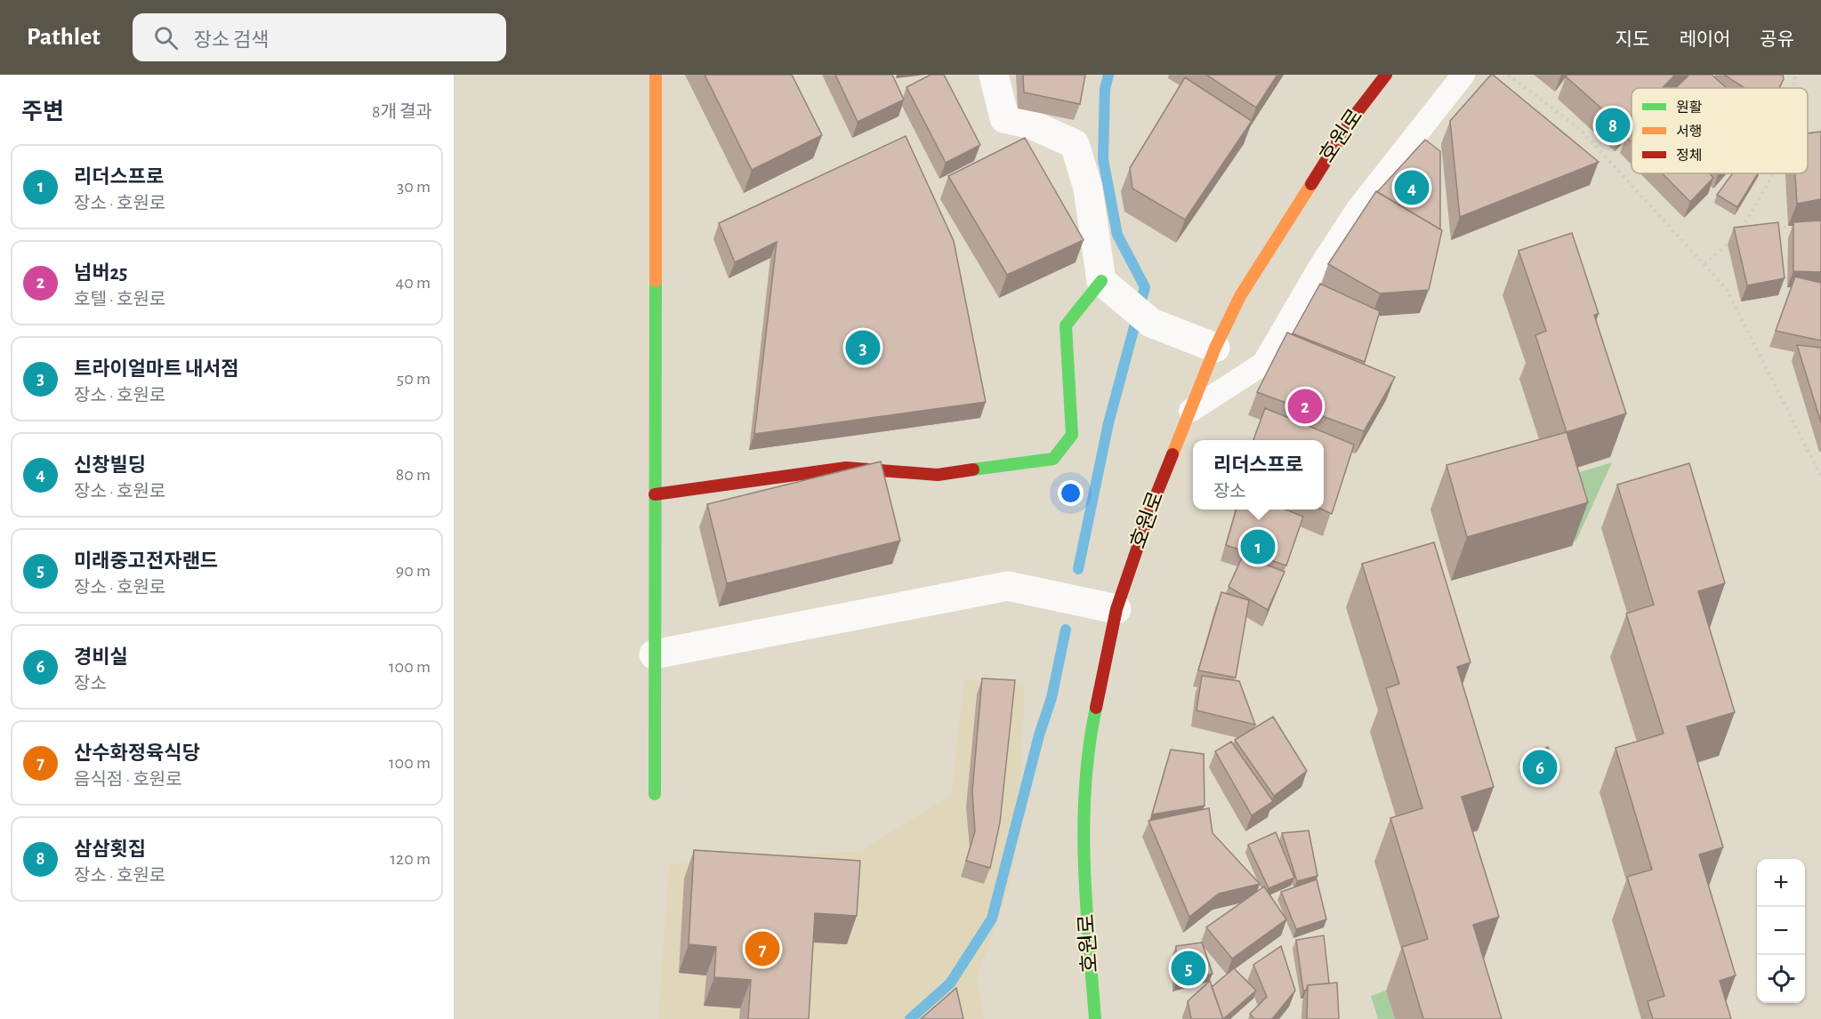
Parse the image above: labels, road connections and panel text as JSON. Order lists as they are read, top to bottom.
{
  "streets": {
    "street": ["호원로"]
  },
  "legend": ["원활", "서행", "정체"],
  "page": {
    "header": "Pathlet",
    "search": "장소 검색",
    "nav": ["지도", "레이어", "공유"],
    "heading": ["주변", "8개 결과"],
    "pins": [
      "8",
      "4",
      "3",
      "2",
      "1",
      "6",
      "7",
      "5"
    ],
    "list": [
      {
        "mark": "1",
        "name": "리더스프로",
        "note": "장소 · 호원로",
        "value": "30 m"
      },
      {
        "mark": "2",
        "name": "넘버25",
        "note": "호텔 · 호원로",
        "value": "40 m"
      },
      {
        "mark": "3",
        "name": "트라이얼마트 내서점",
        "note": "장소 · 호원로",
        "value": "50 m"
      },
      {
        "mark": "4",
        "name": "신창빌딩",
        "note": "장소 · 호원로",
        "value": "80 m"
      },
      {
        "mark": "5",
        "name": "미래중고전자랜드",
        "note": "장소 · 호원로",
        "value": "90 m"
      },
      {
        "mark": "6",
        "name": "경비실",
        "note": "장소",
        "value": "100 m"
      },
      {
        "mark": "7",
        "name": "산수화정육식당",
        "note": "음식점 · 호원로",
        "value": "100 m"
      },
      {
        "mark": "8",
        "name": "삼삼횟집",
        "note": "장소 · 호원로",
        "value": "120 m"
      }
    ],
    "popup": ["리더스프로", "장소"],
    "map_buttons": ["+", "−"]
  }
}
